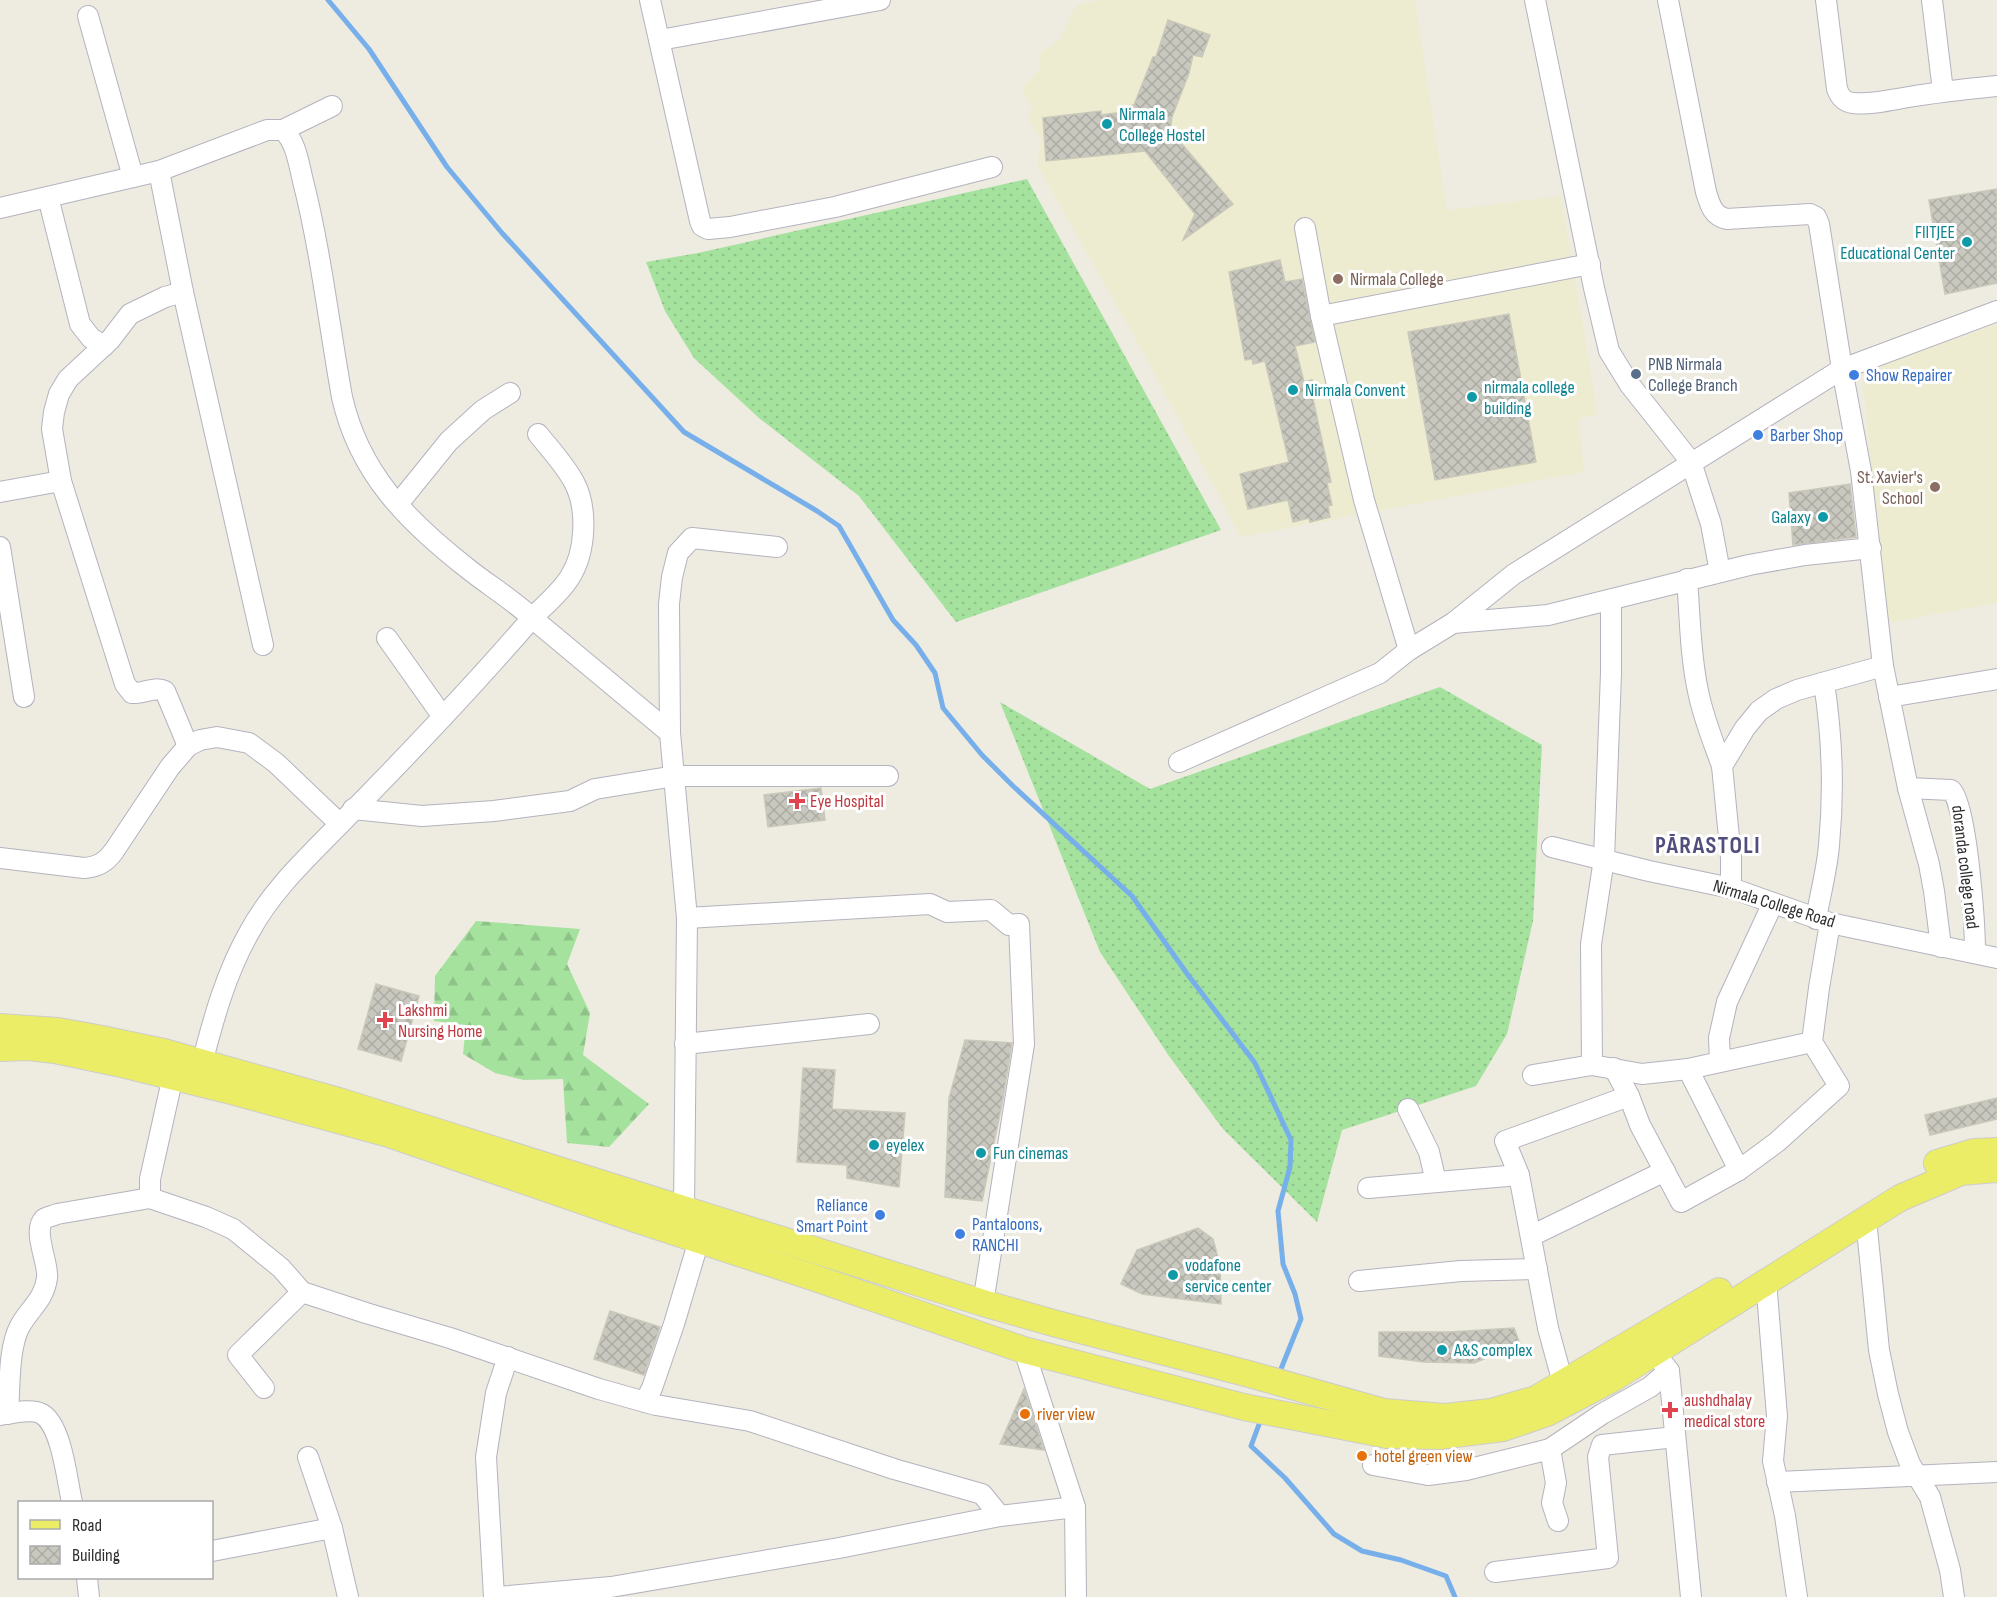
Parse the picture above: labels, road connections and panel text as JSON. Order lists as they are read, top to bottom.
{
  "streets": {
    "street": ["doranda college road", "Nirmala College Road"]
  },
  "crossings": [
    ["doranda college road", "Nirmala College Road"]
  ],
  "districts": ["PĀRASTOLI"],
  "places": {
    "other": [
      "Nirmala College Hostel",
      "FIITJEE Educational Center",
      "Nirmala College",
      "PNB Nirmala College Branch",
      "Show Repairer",
      "Nirmala Convent",
      "nirmala college building",
      "Barber Shop",
      "St. Xavier's School",
      "Galaxy",
      "eyelex",
      "Fun cinemas",
      "Reliance Smart Point",
      "Pantaloons, RANCHI",
      "vodafone service center",
      "A&S complex",
      "river view",
      "hotel green view"
    ],
    "health": ["Eye Hospital", "Lakshmi Nursing Home", "aushdhalay medical store"]
  },
  "legend": ["Road", "Building"]
}
